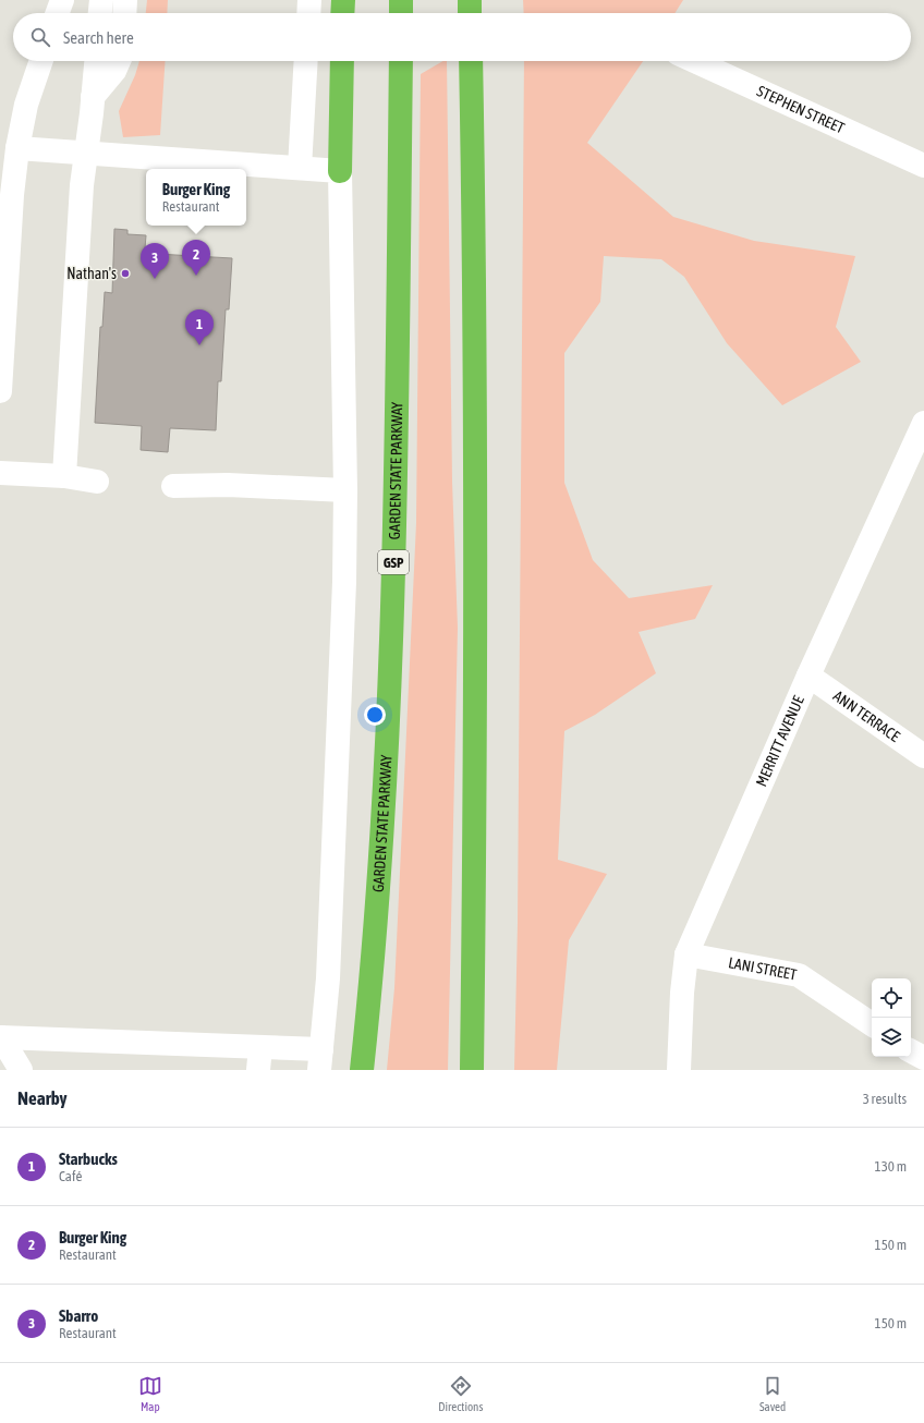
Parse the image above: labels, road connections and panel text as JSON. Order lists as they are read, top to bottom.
{
  "streets": {
    "highway": ["GARDEN STATE PARKWAY", "GSP"],
    "street": [
      "STEPHEN STREET",
      "ANN TERRACE",
      "MERRITT AVENUE",
      "LANI STREET"
    ]
  },
  "crossings": [
    ["ANN TERRACE", "MERRITT AVENUE"],
    ["MERRITT AVENUE", "LANI STREET"]
  ],
  "places": ["Nathan's"],
  "page": {
    "search": "Search here",
    "popup": ["Burger King", "Restaurant"],
    "pins": ["2", "3", "1"],
    "heading": ["Nearby", "3 results"],
    "list": [
      {
        "mark": "1",
        "name": "Starbucks",
        "note": "Café",
        "value": "130 m"
      },
      {
        "mark": "2",
        "name": "Burger King",
        "note": "Restaurant",
        "value": "150 m"
      },
      {
        "mark": "3",
        "name": "Sbarro",
        "note": "Restaurant",
        "value": "150 m"
      }
    ],
    "nav": ["Map", "Directions", "Saved"]
  }
}
